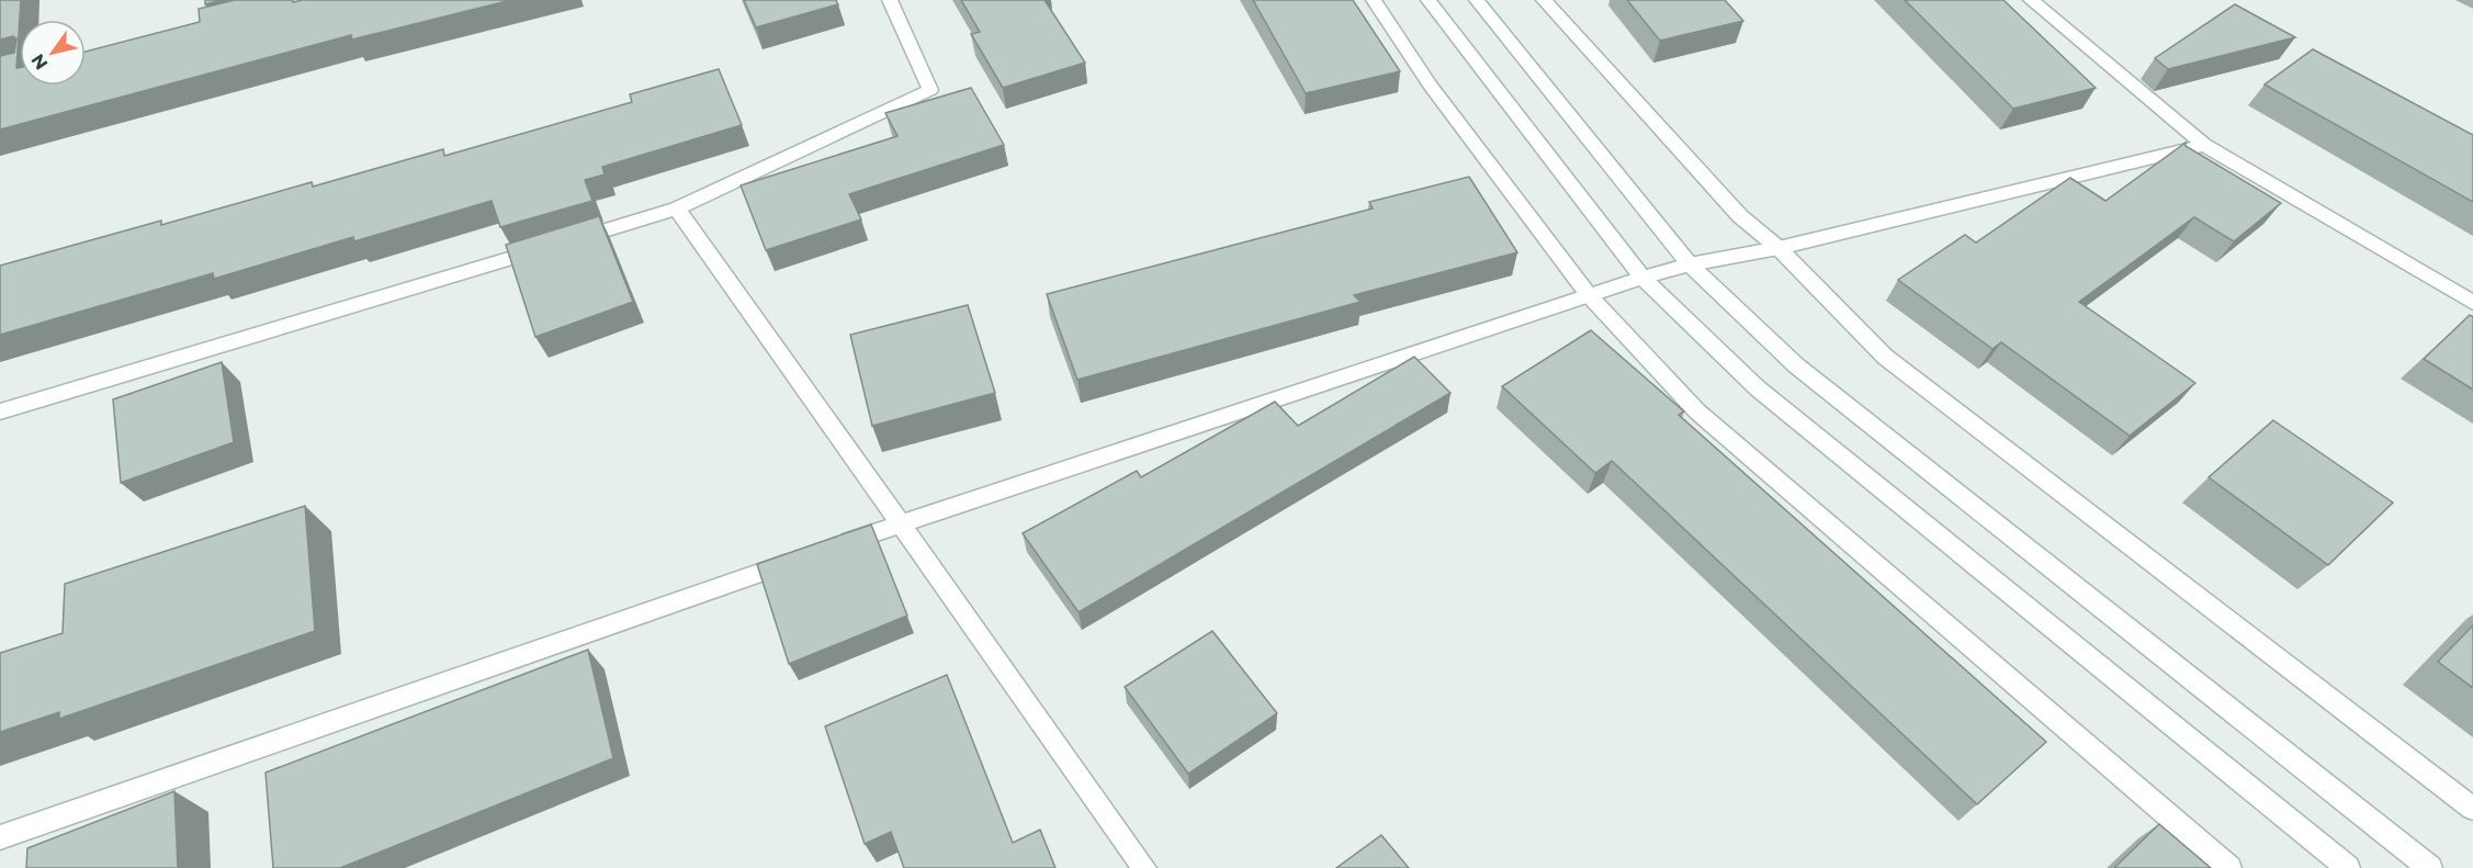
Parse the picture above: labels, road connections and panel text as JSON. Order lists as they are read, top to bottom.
{
  "north": "bottom left"
}
